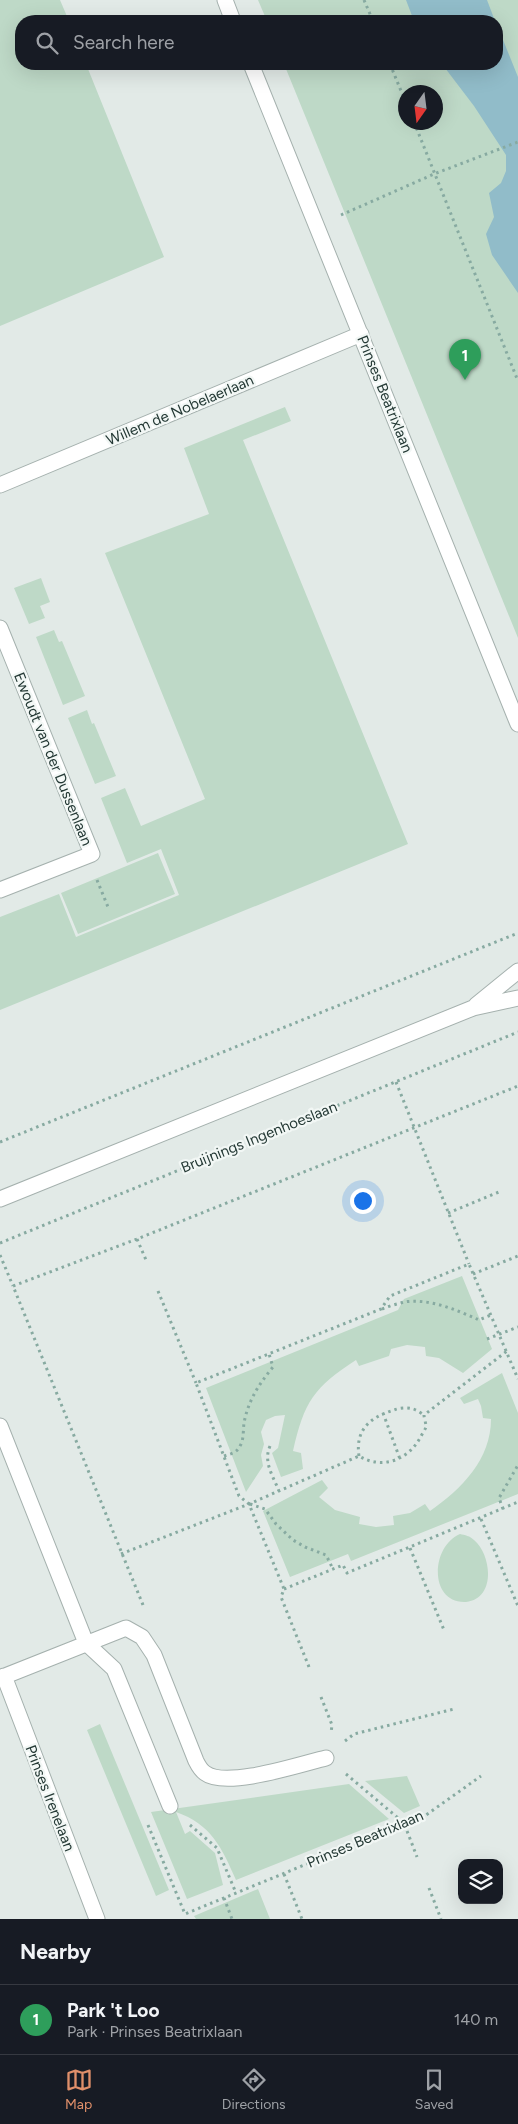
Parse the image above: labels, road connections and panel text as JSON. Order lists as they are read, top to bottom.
{
  "streets": {
    "street": [
      "Prinses Beatrixlaan",
      "Willem de Nobelaerlaan",
      "Ewoudt van der Dussenlaan",
      "Prinses Irenelaan"
    ],
    "path": ["Bruijnings Ingenhoeslaan"]
  },
  "crossings": [
    ["Prinses Beatrixlaan", "Willem de Nobelaerlaan"]
  ],
  "north": "bottom",
  "page": {
    "search": "Search here",
    "pins": "1",
    "heading": "Nearby",
    "list": [
      {
        "mark": "1",
        "name": "Park 't Loo",
        "note": "Park · Prinses Beatrixlaan",
        "value": "140 m"
      }
    ],
    "nav": ["Map", "Directions", "Saved"]
  }
}
